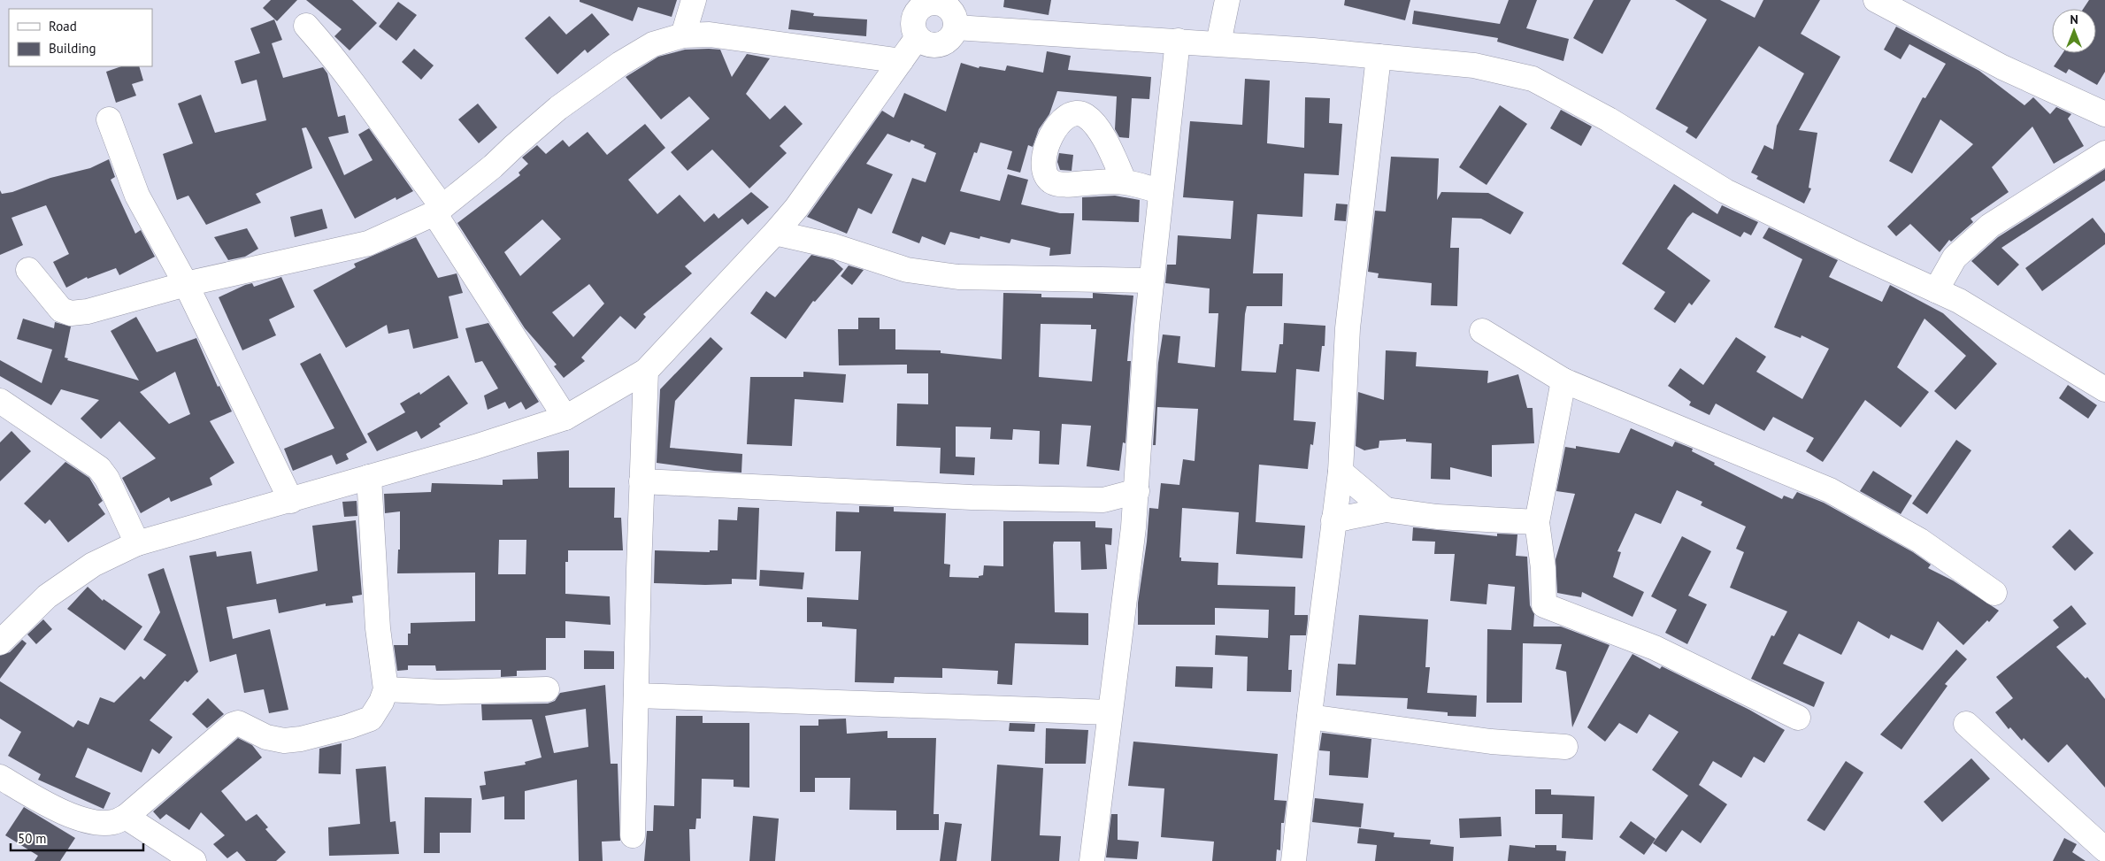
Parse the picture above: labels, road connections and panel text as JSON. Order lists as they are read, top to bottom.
{
  "legend": ["Road", "Building"],
  "scale_bar": "50 m",
  "north": "top"
}
